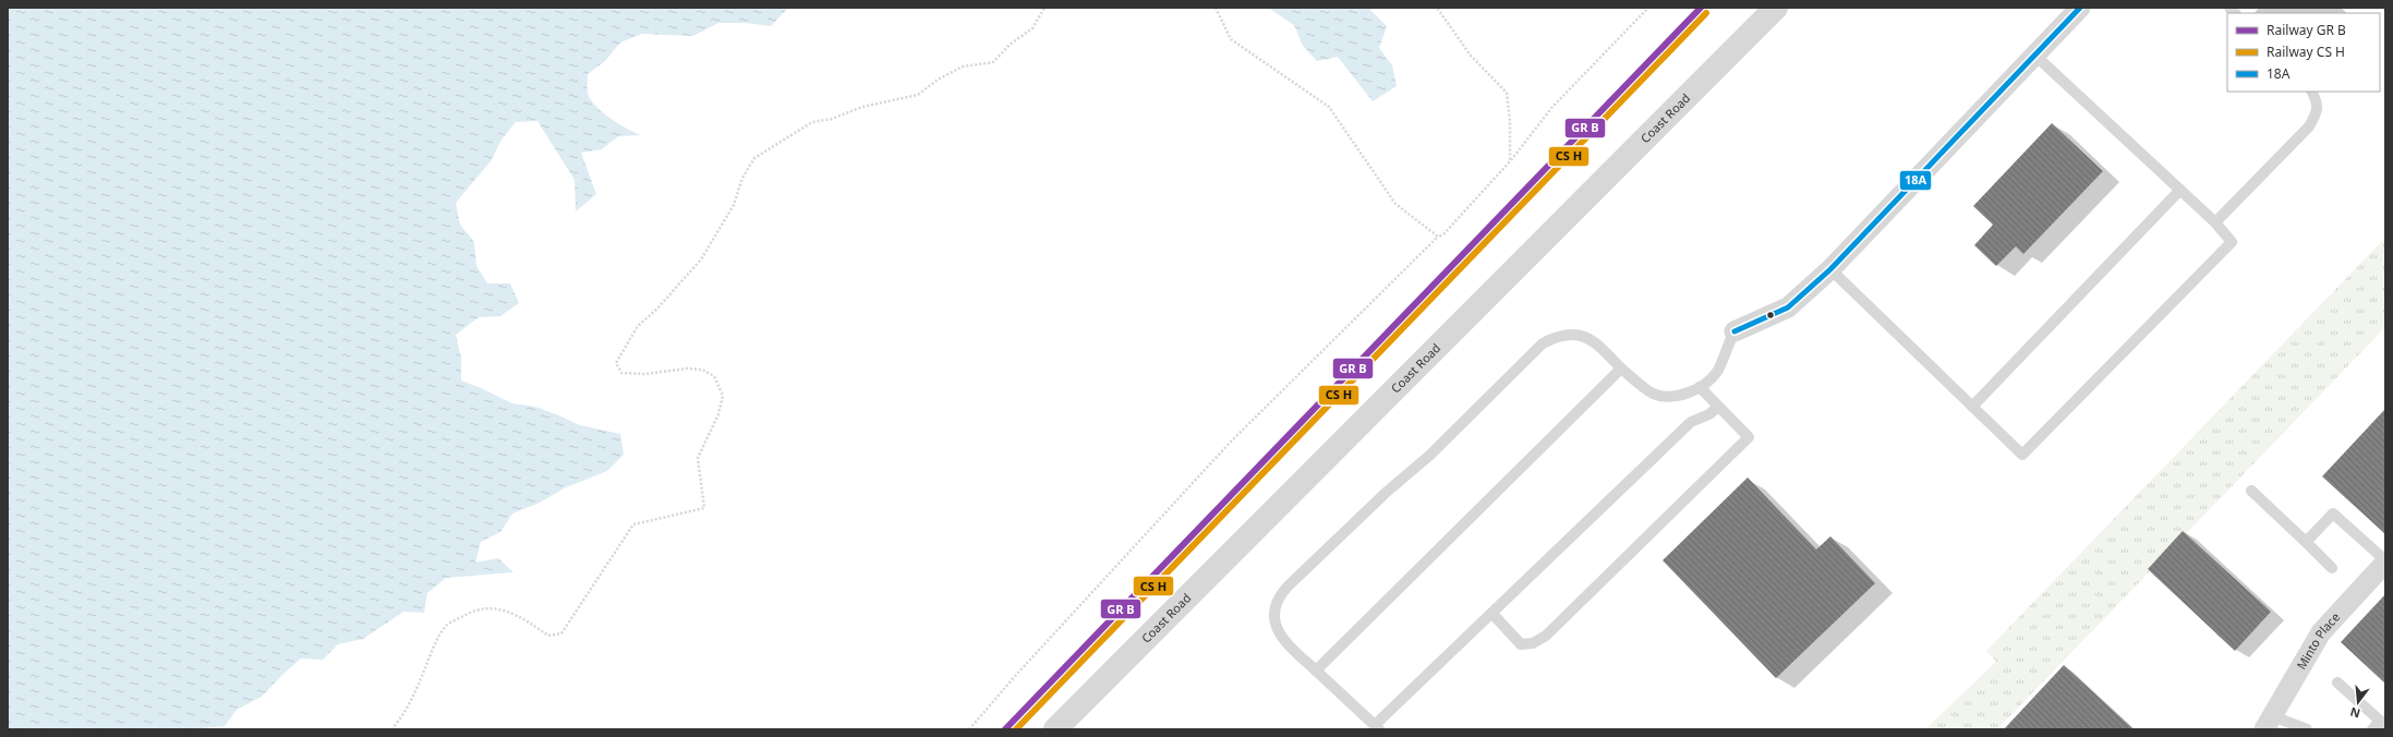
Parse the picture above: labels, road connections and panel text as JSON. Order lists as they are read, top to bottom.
{
  "streets": {
    "street": ["Coast Road", "Minto Place"]
  },
  "lines": ["transit line 18A"],
  "legend": ["Railway GR B", "Railway CS H", "18A"],
  "north": "bottom"
}
